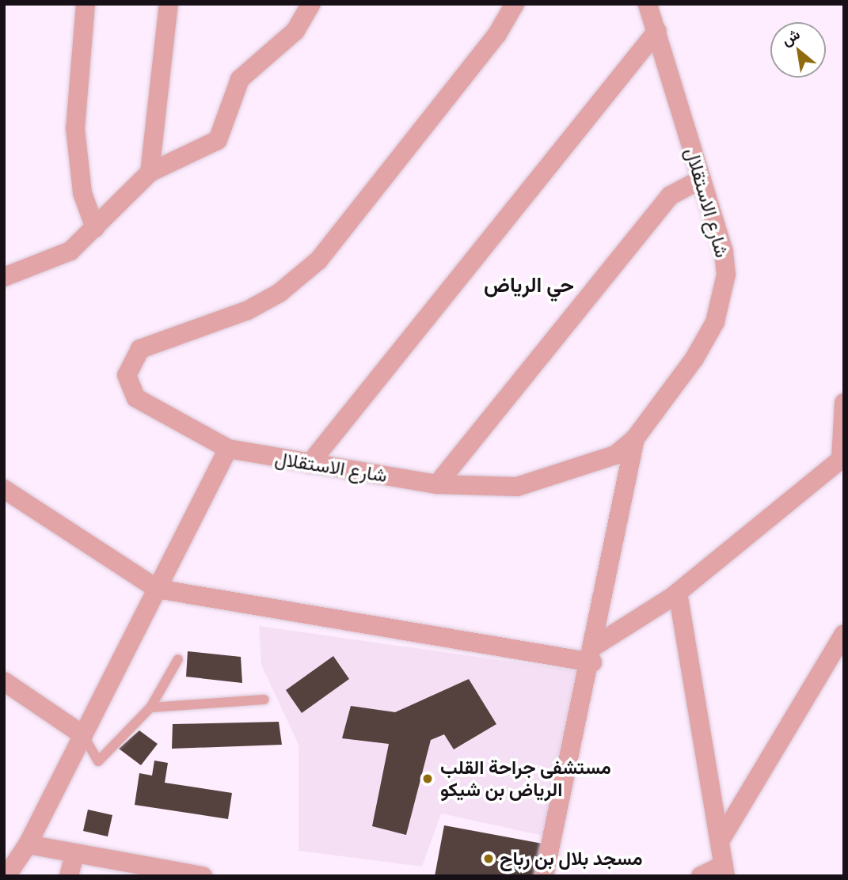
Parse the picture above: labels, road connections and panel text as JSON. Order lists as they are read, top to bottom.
{
  "streets": {
    "street": ["شارع الاستقلال"]
  },
  "districts": ["حي الرياض"],
  "places": ["مستشفى جراحة القلب الرياض بن شيكو", "مسجد بلال بن رباح"],
  "north": "top left"
}
